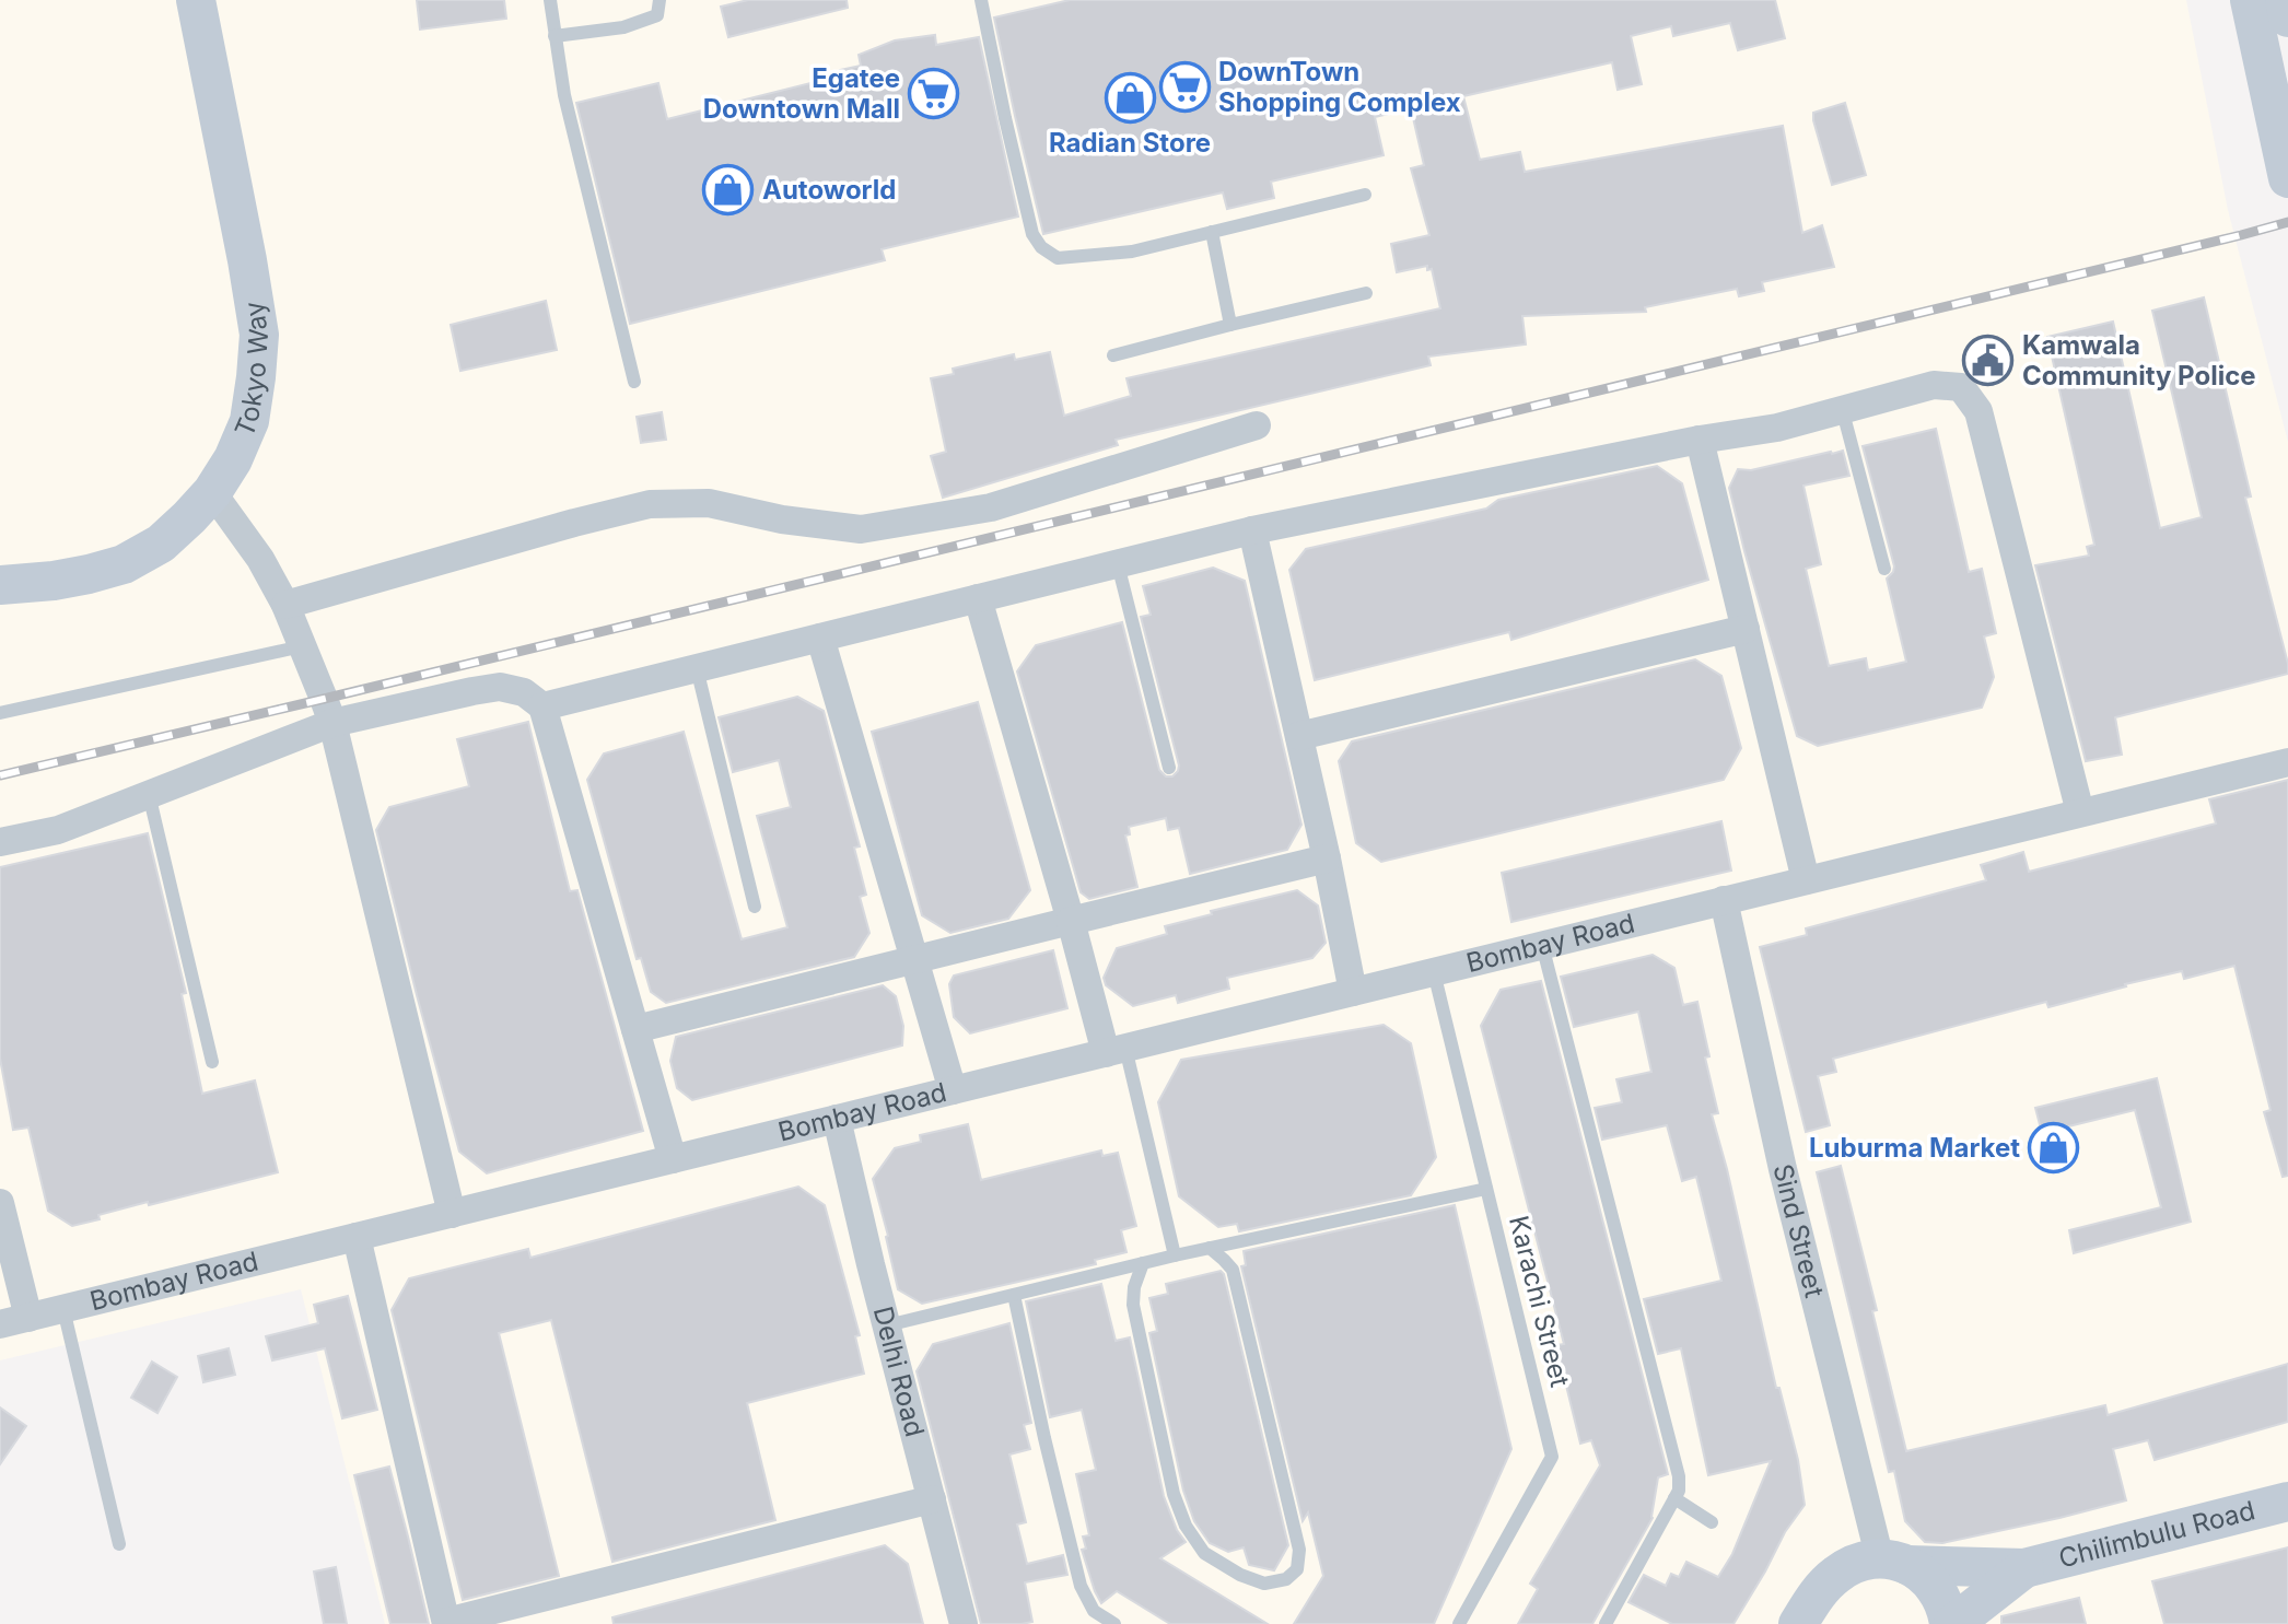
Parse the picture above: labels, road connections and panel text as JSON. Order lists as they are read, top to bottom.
{
  "streets": {
    "main road": ["Tokyo Way", "Chilimbulu Road"],
    "street": ["Bombay Road", "Sind Street", "Delhi Road"],
    "lane": ["Karachi Street"]
  },
  "crossings": [
    ["Bombay Road", "Sind Street"],
    ["Bombay Road", "Karachi Street"],
    ["Bombay Road", "Delhi Road"],
    ["Sind Street", "Chilimbulu Road"]
  ],
  "places": {
    "supermarket": ["DownTown Shopping Complex", "Egatee Downtown Mall"],
    "shop": ["Radian Store", "Autoworld", "Luburma Market"],
    "public building": ["Kamwala Community Police"]
  }
}
